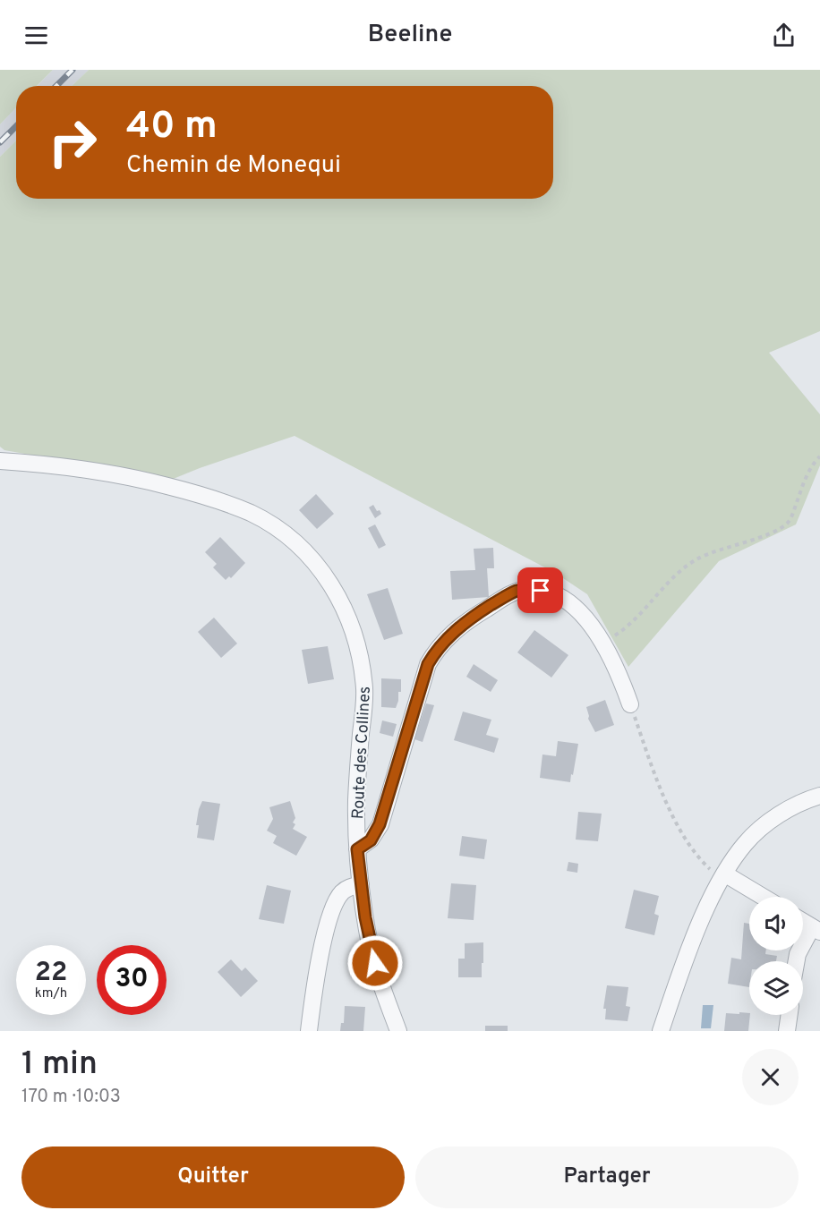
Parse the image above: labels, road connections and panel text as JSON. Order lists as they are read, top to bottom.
{
  "streets": {
    "street": ["Route des Collines"]
  },
  "page": {
    "header": "Beeline",
    "turn": ["40 m", "Chemin de Monequi"],
    "speed": "22 km/h",
    "limit": "30",
    "heading": ["1 min", "170 m · 10:03"],
    "buttons": ["Quitter", "Partager"]
  }
}
